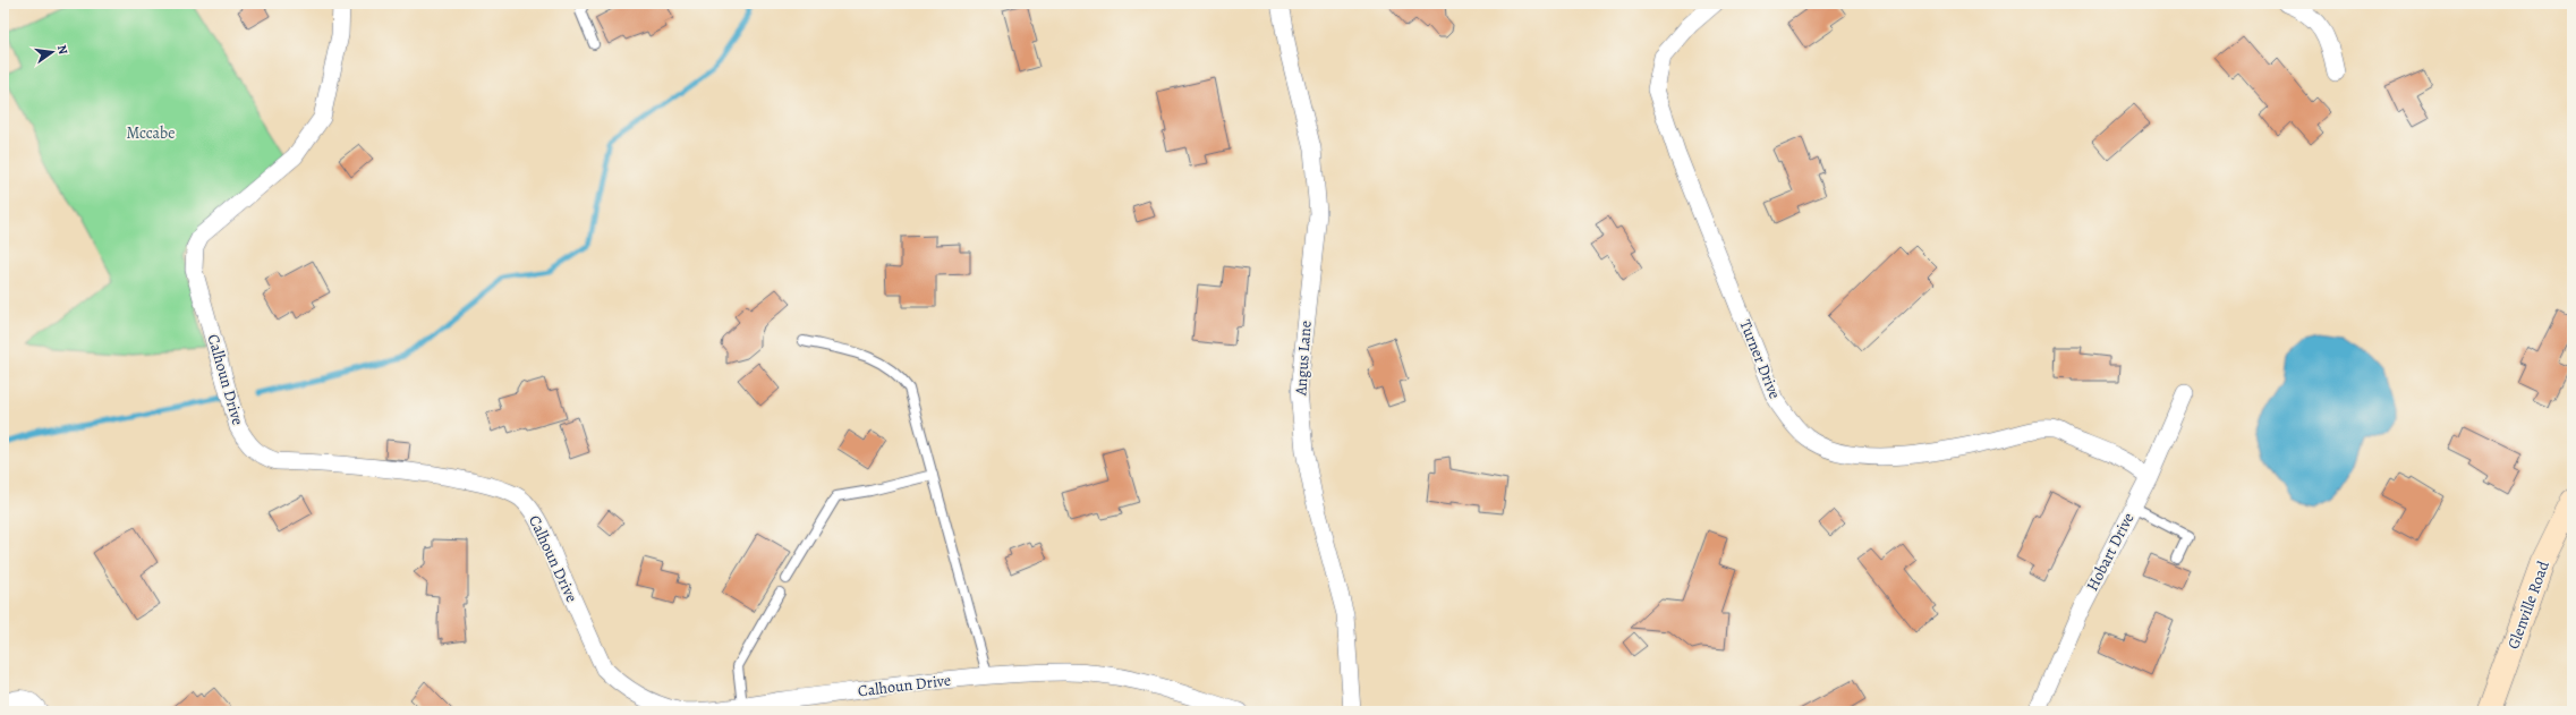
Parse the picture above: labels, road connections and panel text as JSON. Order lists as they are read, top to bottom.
{
  "streets": {
    "main road": ["Glenville Road"],
    "street": [
      "Angus Lane",
      "Turner Drive",
      "Calhoun Drive",
      "Hobart Drive"
    ]
  },
  "crossings": [
    ["Turner Drive", "Hobart Drive"]
  ],
  "parks": ["Mccabe"],
  "north": "right"
}
